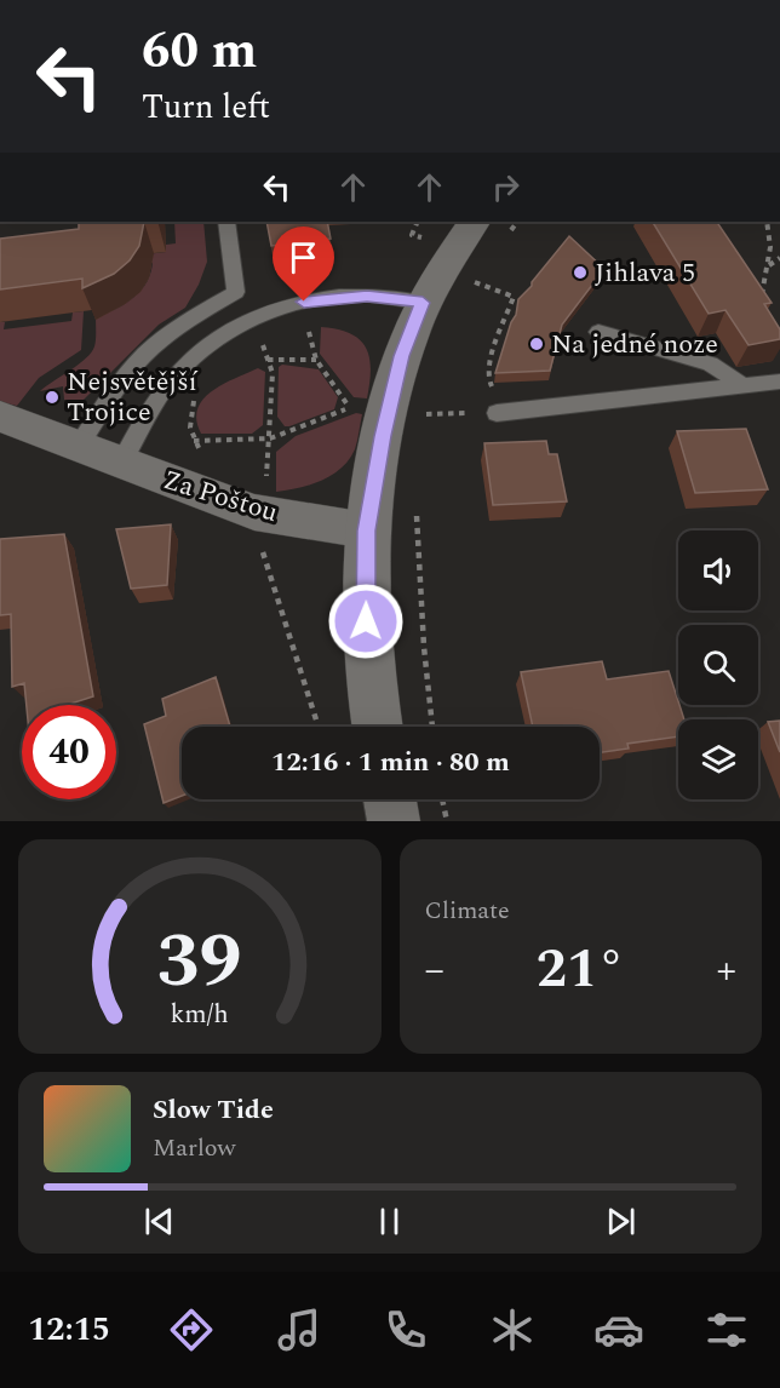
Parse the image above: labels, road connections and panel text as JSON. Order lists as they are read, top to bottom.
{
  "streets": {
    "street": ["Za Poštou"]
  },
  "places": ["Jihlava 5", "Na jedné noze", "Nejsvětější Trojice"],
  "page": {
    "turn": ["60 m", "Turn left"],
    "limit": "40",
    "trip": "12:16 · 1 min · 80 m",
    "tile": "Climate",
    "heat": ["−", "21°", "+"],
    "song": ["Slow Tide", "Marlow"],
    "tabs": "12:15",
    "gauge": ["39", "km/h"]
  }
}
